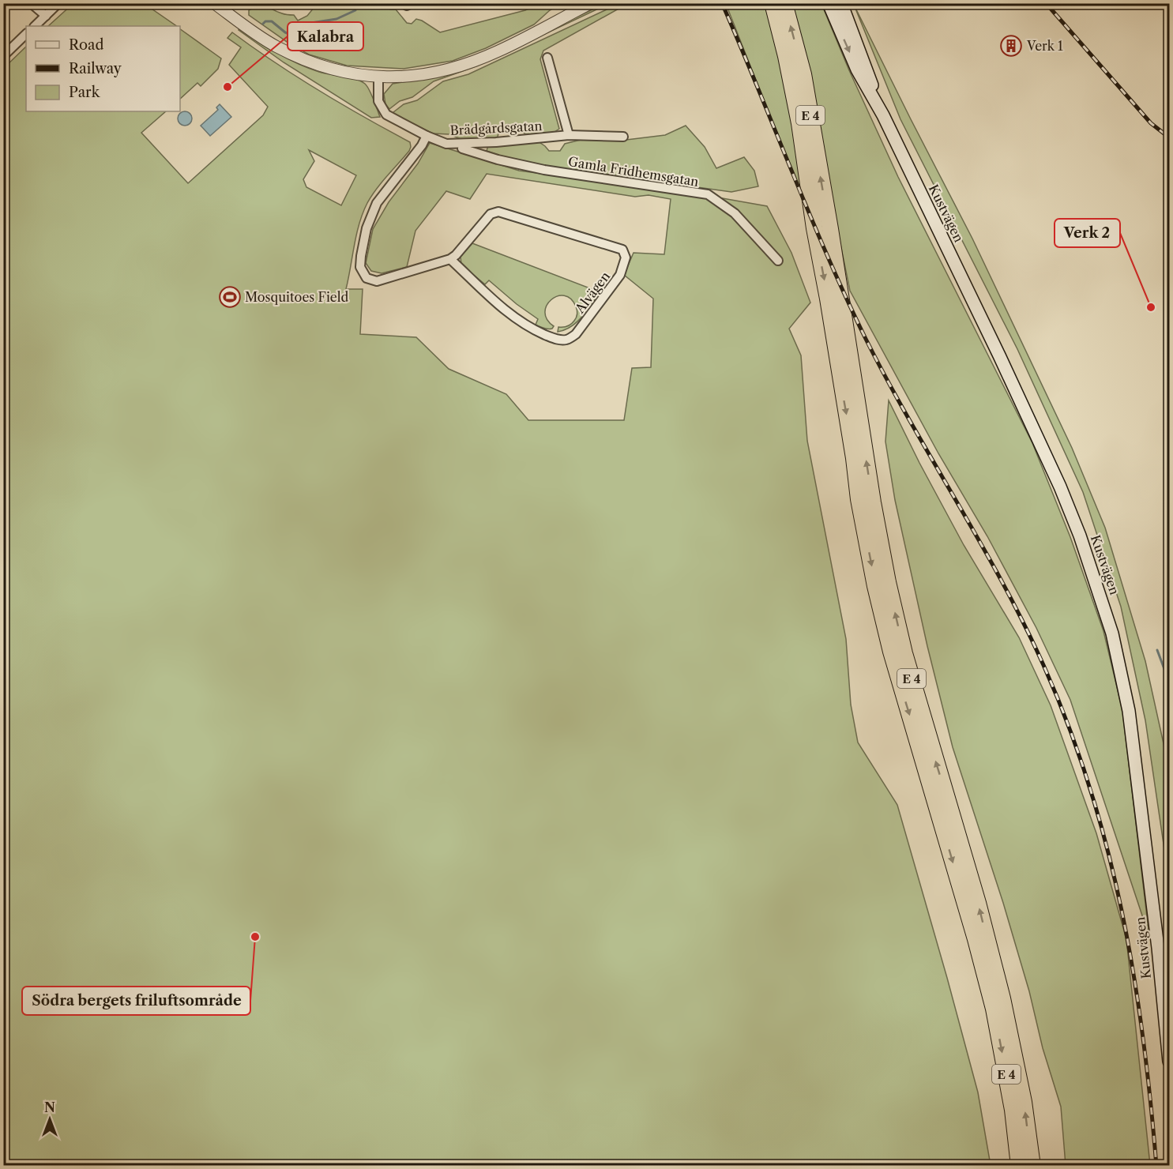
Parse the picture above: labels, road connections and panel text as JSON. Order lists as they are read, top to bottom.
{
  "streets": {
    "highway": ["E 4"],
    "main road": ["Kustvägen"],
    "street": ["Brädgårdsgatan", "Gamla Fridhemsgatan", "Alvägen"]
  },
  "crossings": [
    ["Brädgårdsgatan", "Alvägen"]
  ],
  "places": {
    "building": ["Verk 1"],
    "other": ["Kalabra", "Verk 2", "Södra bergets friluftsområde"],
    "sports": ["Mosquitoes Field"]
  },
  "legend": ["Road", "Railway", "Park"],
  "north": "top"
}
